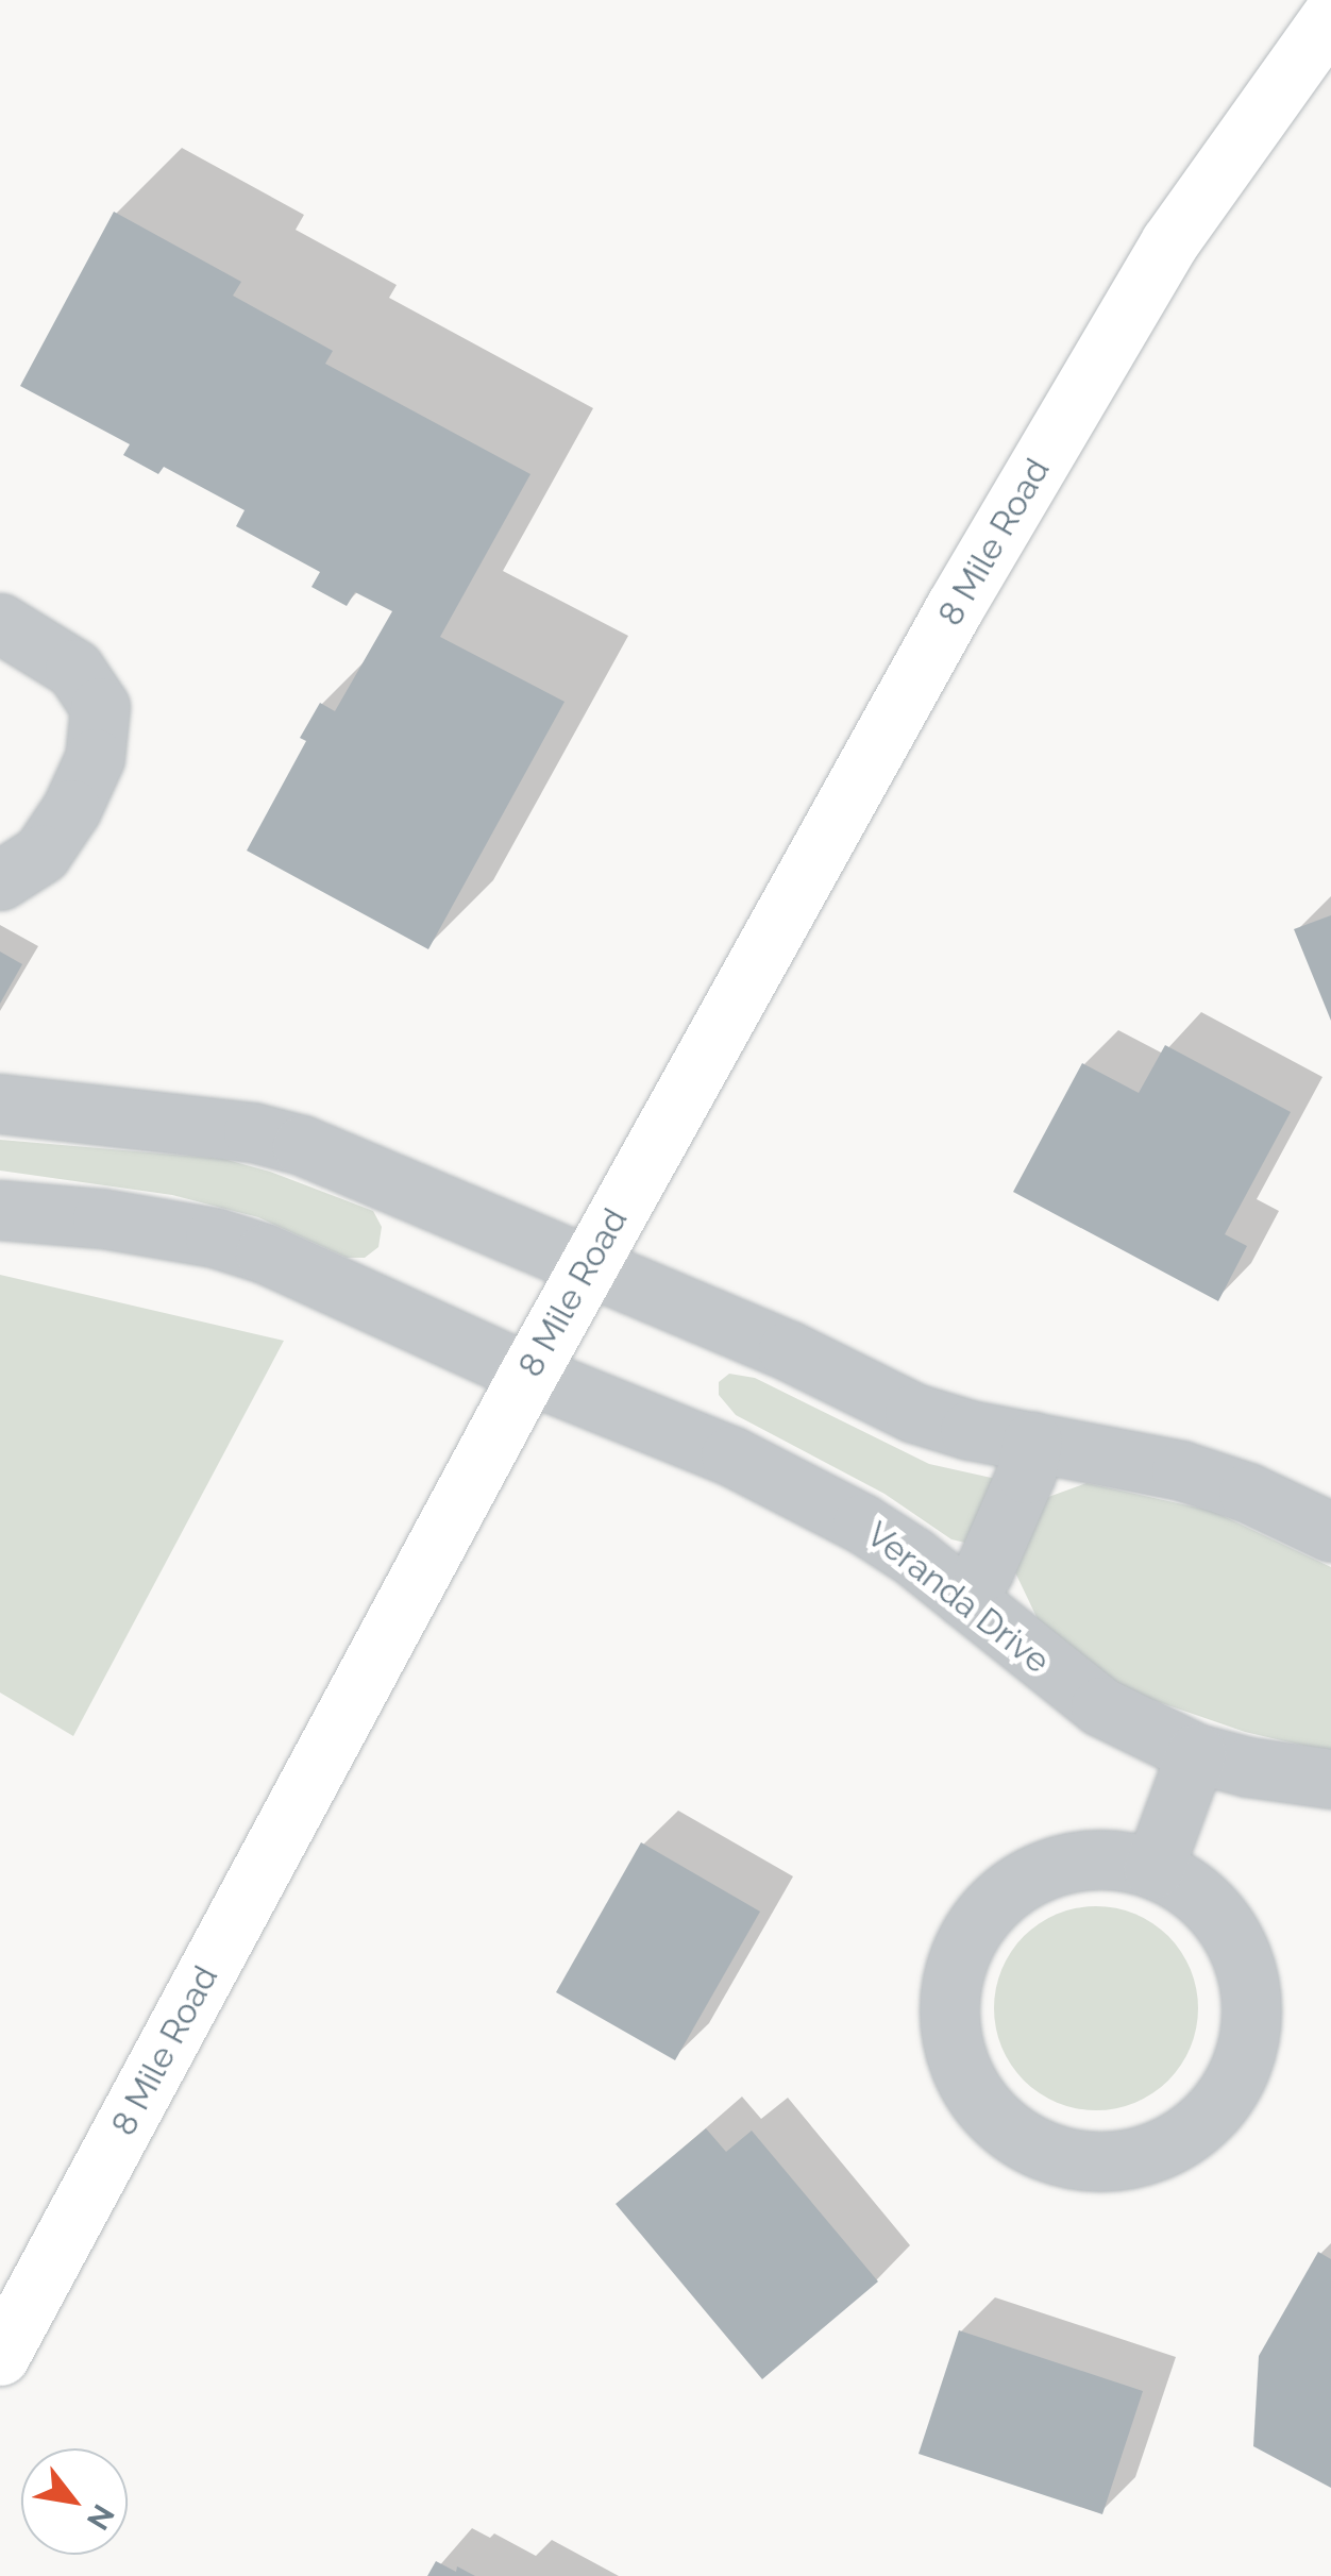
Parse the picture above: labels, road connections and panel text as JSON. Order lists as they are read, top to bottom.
{
  "streets": {
    "main road": ["8 Mile Road"],
    "street": ["Veranda Drive"]
  },
  "crossings": [
    ["8 Mile Road", "Veranda Drive"]
  ],
  "north": "bottom right"
}
